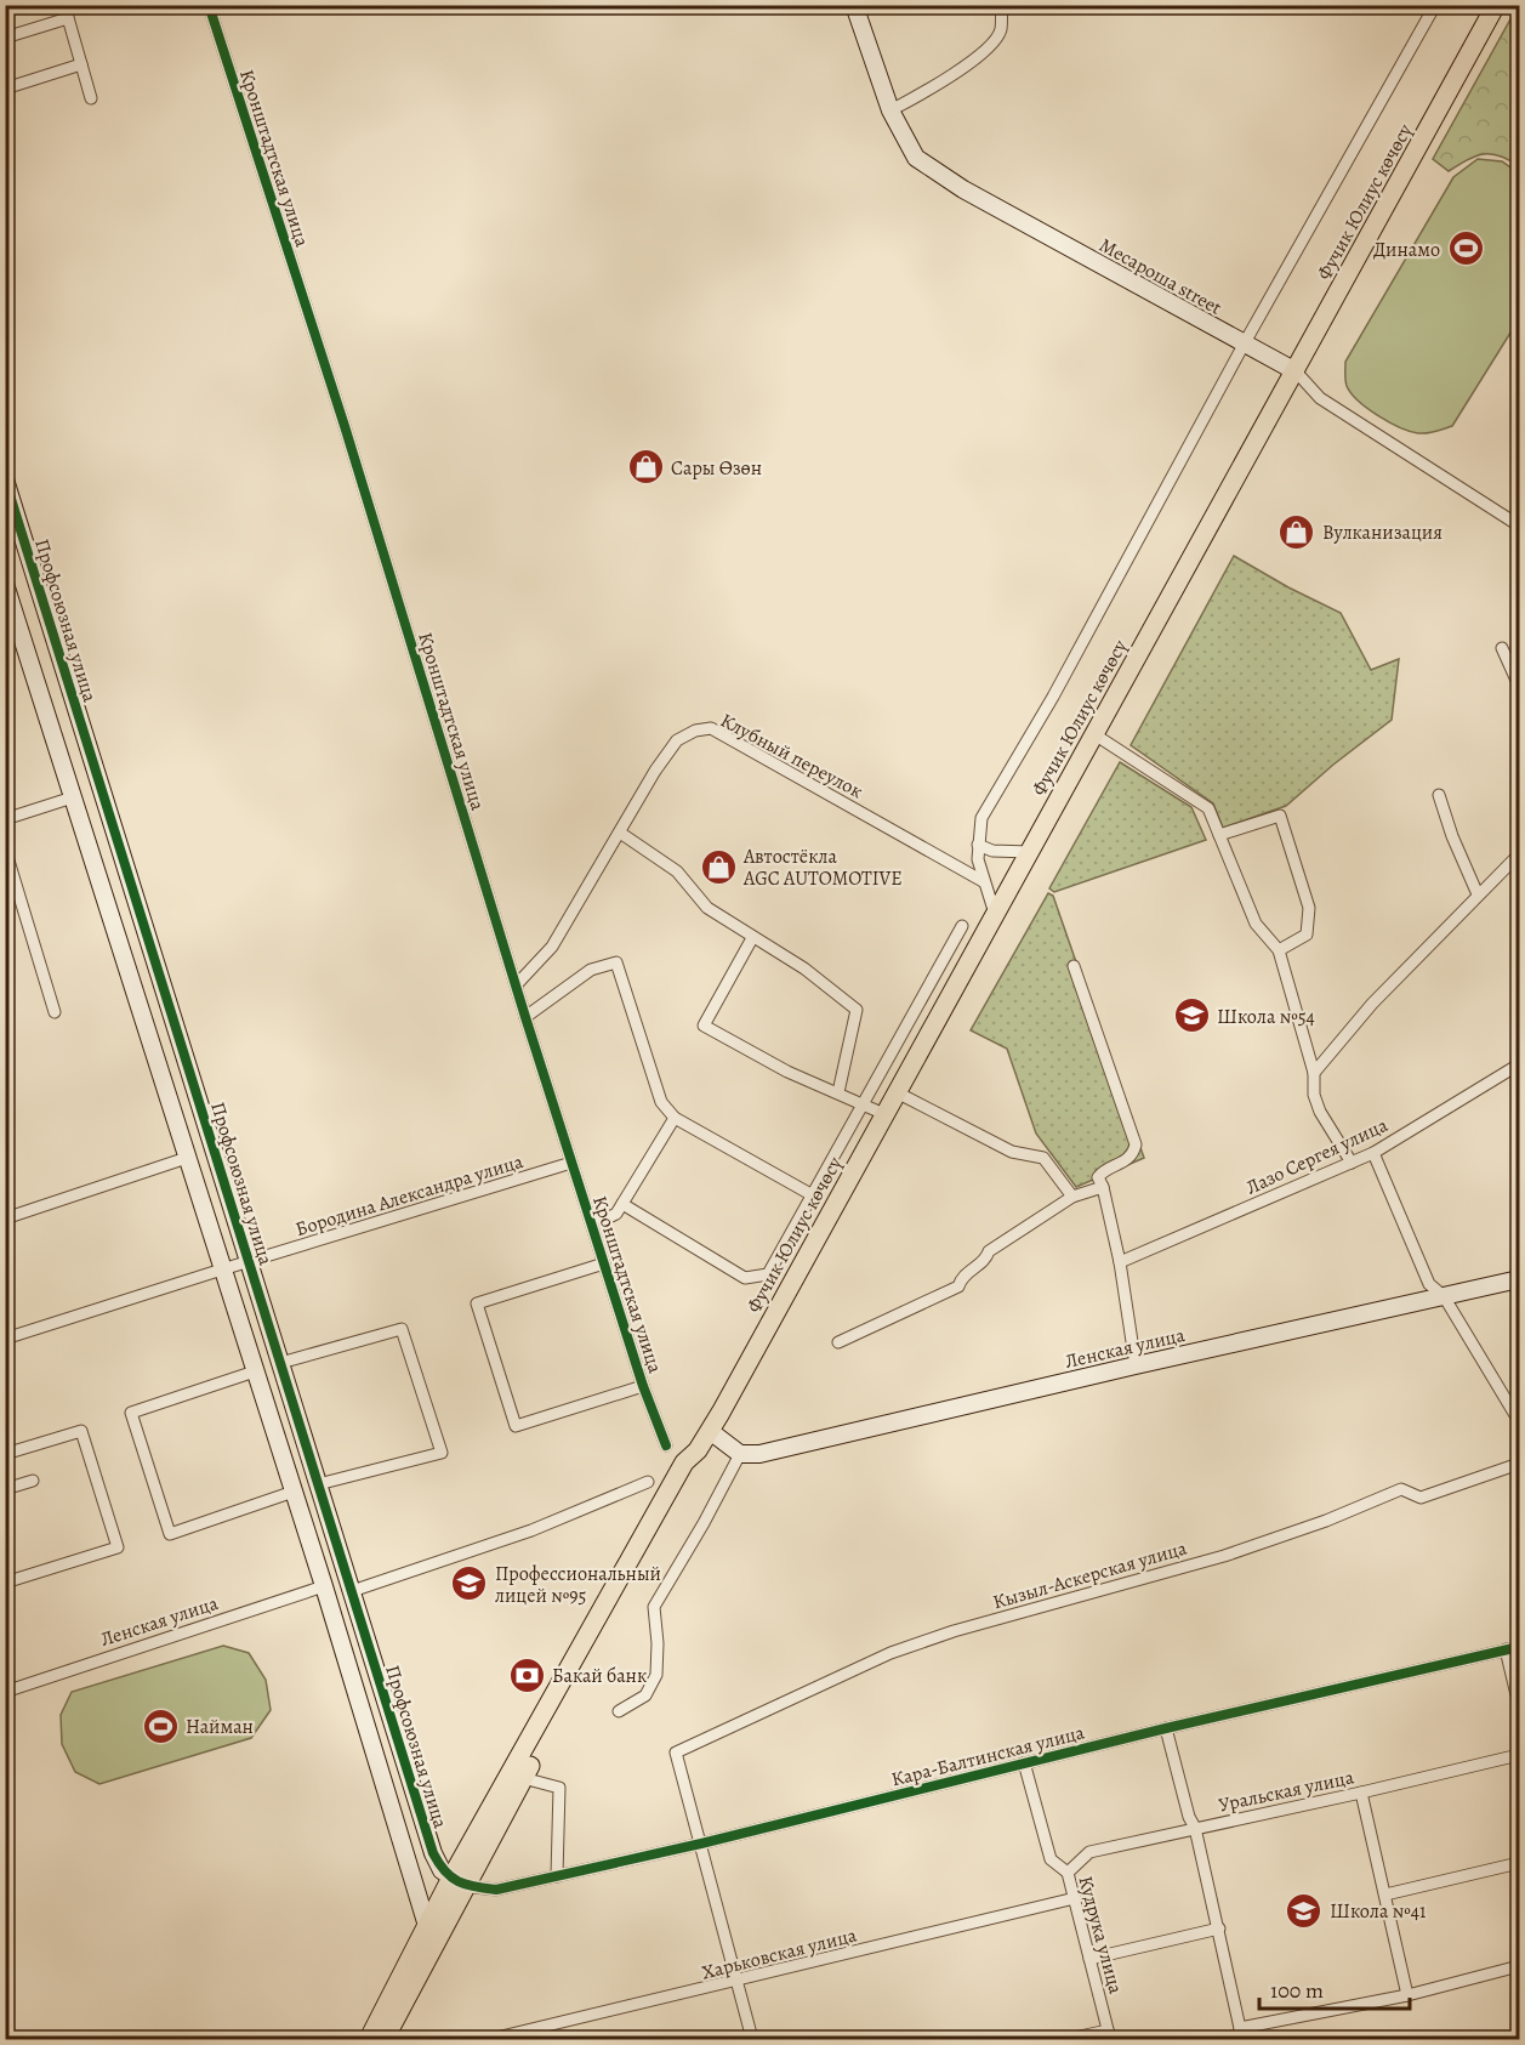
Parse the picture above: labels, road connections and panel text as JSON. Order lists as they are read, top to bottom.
{
  "streets": {
    "main road": ["Фучик Юлиус көчөсү"],
    "street": [
      "Кронштадтская улица",
      "Месароша street",
      "Профсоюзная улица",
      "Клубный переулок",
      "Лазо Сергея улица",
      "Бородина Александра улица",
      "Ленская улица",
      "Кызыл-Аскерская улица",
      "Кара-Балтинская улица",
      "Уральская улица",
      "Кудрука улица",
      "Харьковская улица"
    ]
  },
  "crossings": [
    ["Кронштадтская улица", "Клубный переулок"],
    ["Кронштадтская улица", "Бородина Александра улица"],
    ["Фучик Юлиус көчөсү", "Месароша street"],
    ["Фучик Юлиус көчөсү", "Профсоюзная улица"],
    ["Фучик Юлиус көчөсү", "Кара-Балтинская улица"],
    ["Профсоюзная улица", "Бородина Александра улица"],
    ["Профсоюзная улица", "Кара-Балтинская улица"],
    ["Кызыл-Аскерская улица", "Кара-Балтинская улица"],
    ["Кара-Балтинская улица", "Кудрука улица"],
    ["Уральская улица", "Кудрука улица"],
    ["Кудрука улица", "Харьковская улица"]
  ],
  "places": {
    "sports": ["Динамо", "Найман"],
    "shop": ["Сары Өзөн", "Вулканизация", "Автостёкла AGC AUTOMOTIVE"],
    "school or university": ["Школа №54", "Профессиональный лицей №95", "Школа №41"],
    "bank": ["Бакай банк"]
  },
  "scale_bar": "100 m"
}
